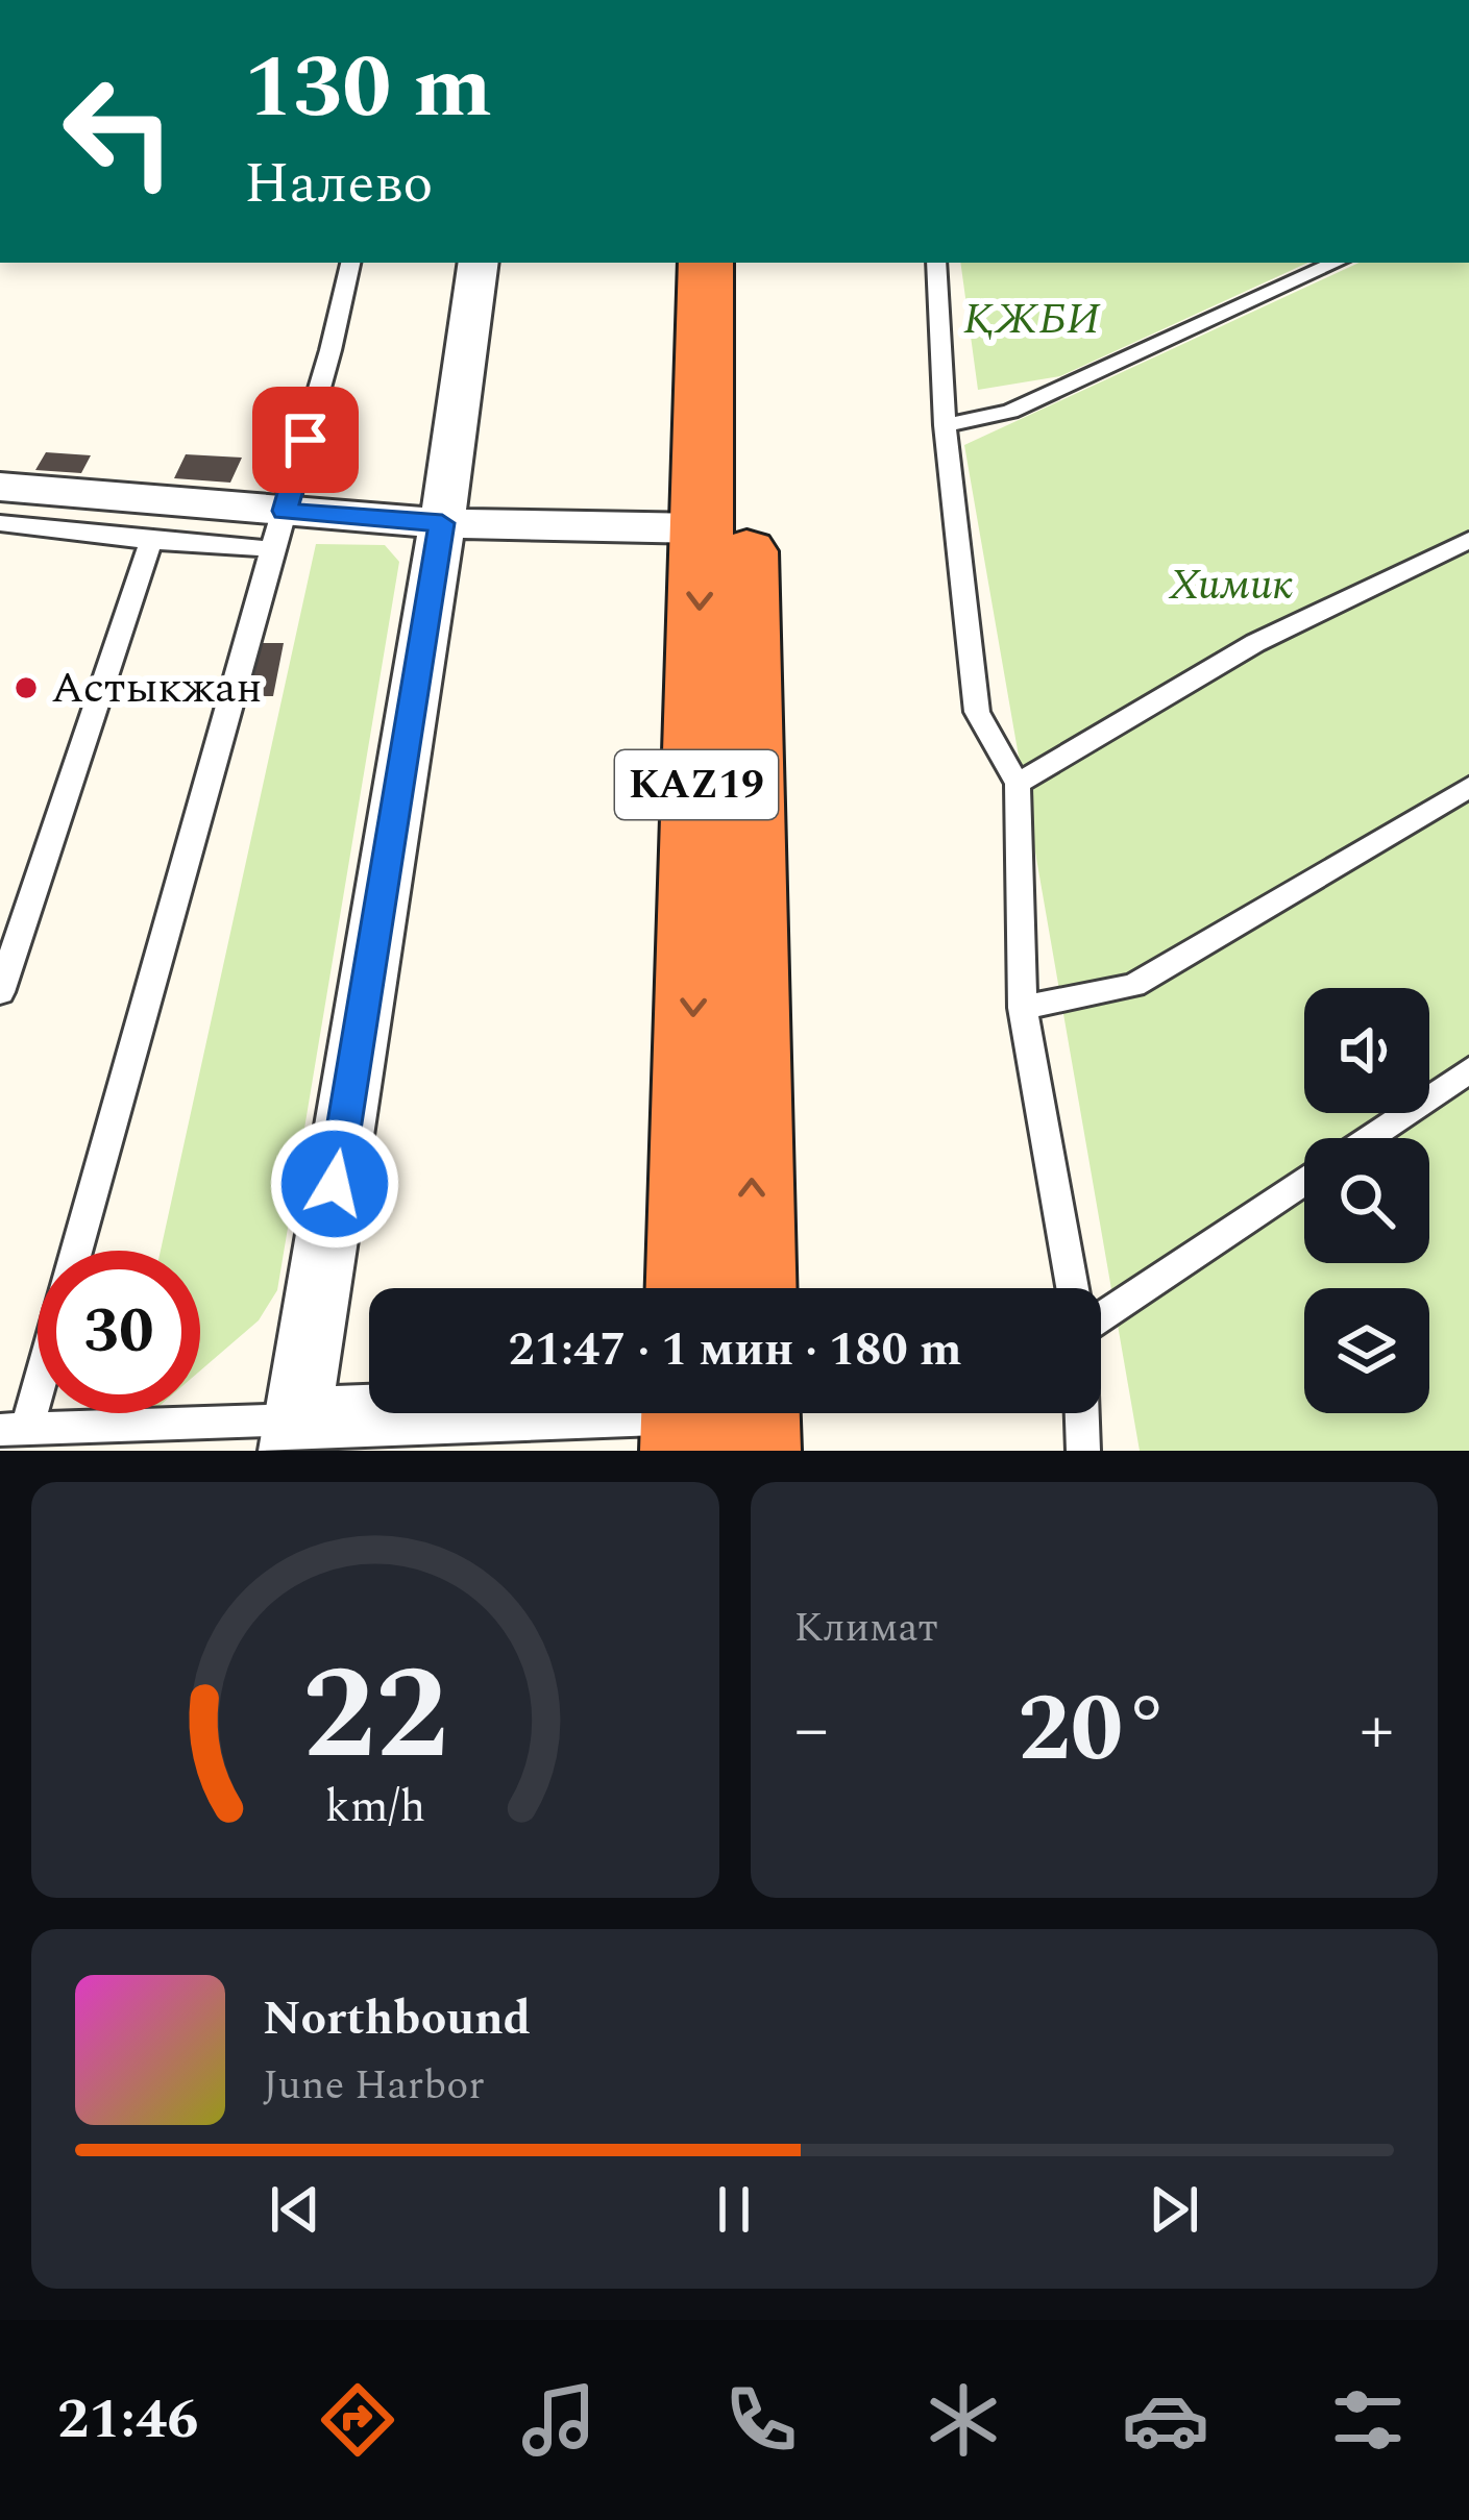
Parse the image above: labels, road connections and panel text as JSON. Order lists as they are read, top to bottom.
{
  "streets": {
    "highway": ["KAZ19"]
  },
  "parks": ["ҚЖБИ", "Химик"],
  "places": ["Астыкжан"],
  "page": {
    "turn": ["130 m", "Налево"],
    "limit": "30",
    "trip": "21:47 · 1 мин · 180 m",
    "tile": "Климат",
    "heat": ["−", "20°", "+"],
    "song": ["Northbound", "June Harbor"],
    "tabs": "21:46",
    "gauge": ["22", "km/h"]
  }
}
